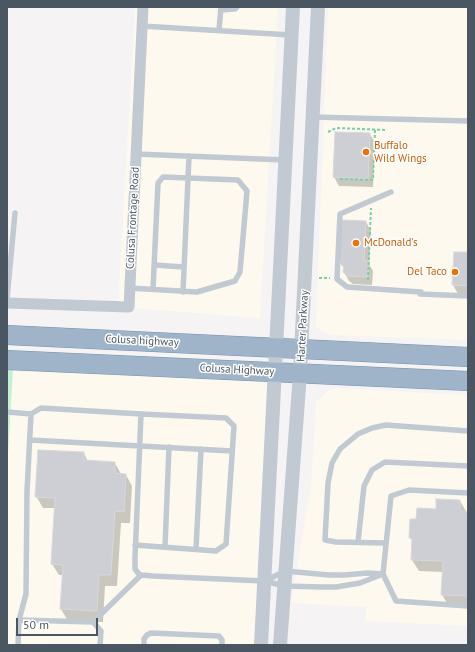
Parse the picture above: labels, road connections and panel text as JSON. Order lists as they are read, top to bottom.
{
  "streets": {
    "highway": ["Colusa highway", "Colusa Highway"],
    "street": ["Colusa Frontage Road", "Harter Parkway"]
  },
  "crossings": [
    ["Harter Parkway", "Colusa Highway"]
  ],
  "places": ["Buffalo Wild Wings", "McDonald's", "Del Taco"],
  "scale_bar": "50 m"
}
